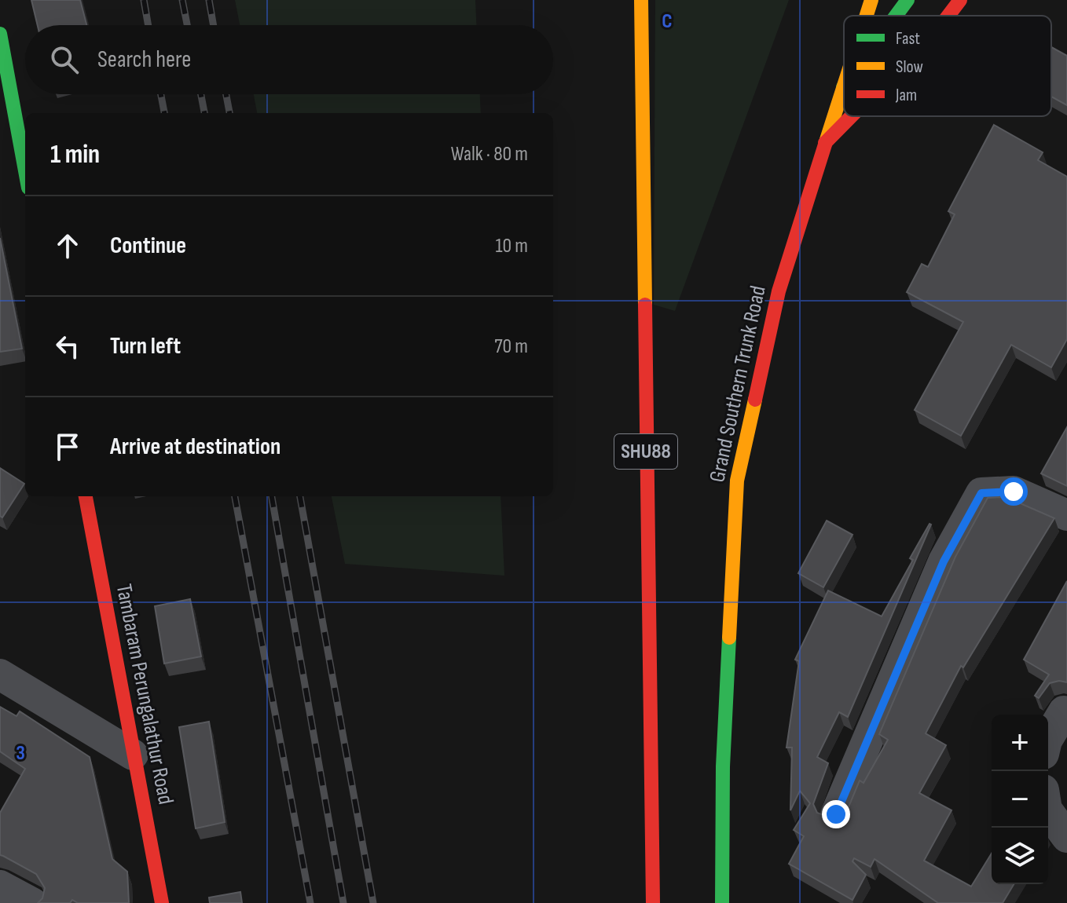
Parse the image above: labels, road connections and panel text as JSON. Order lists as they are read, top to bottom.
{
  "streets": {
    "main road": ["Grand Southern Trunk Road", "SHU88", "Tambaram Perungalathur Road"]
  },
  "legend": ["Fast", "Slow", "Jam"],
  "page": {
    "search": "Search here",
    "heading": ["1 min", "Walk · 80 m"],
    "list": [
      ["Continue", "10 m"],
      ["Turn left", "70 m"],
      "Arrive at destination"
    ],
    "map_buttons": ["+", "−"]
  },
  "grid": {
    "columns": ["C"],
    "rows": ["3"]
  }
}
